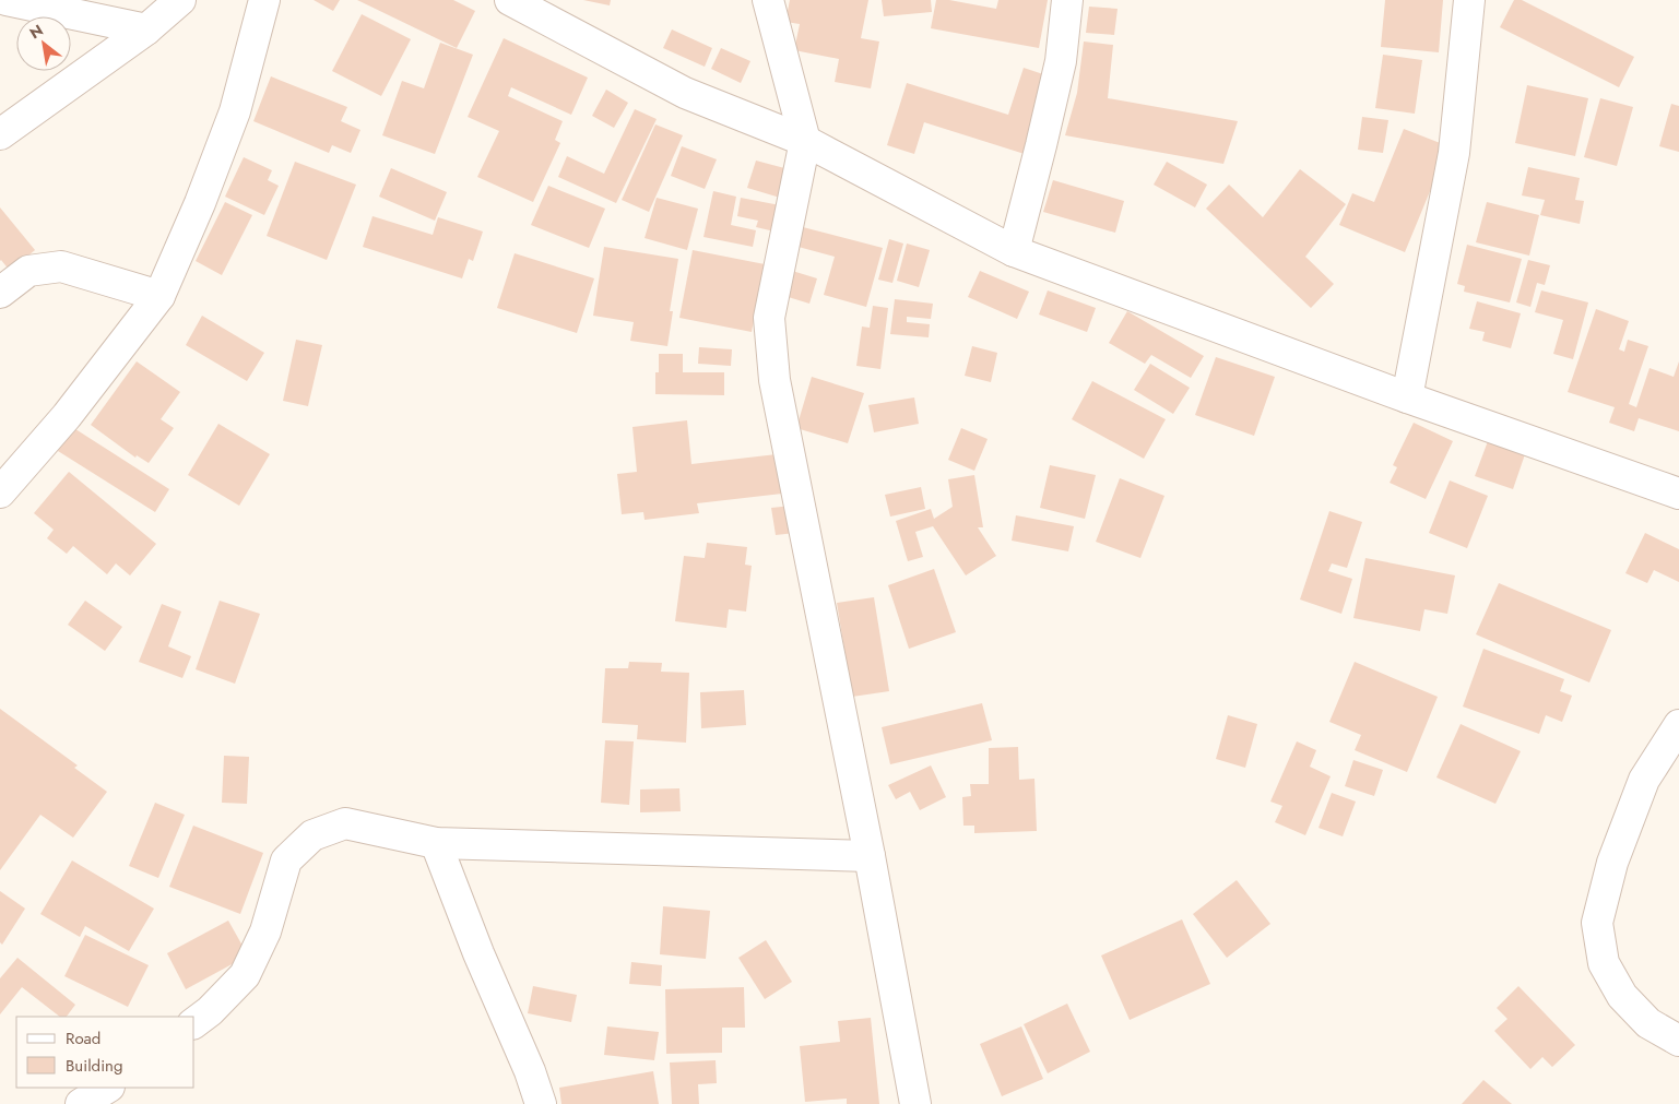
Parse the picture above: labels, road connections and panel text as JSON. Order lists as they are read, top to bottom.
{
  "legend": ["Road", "Building"],
  "north": "top left"
}
